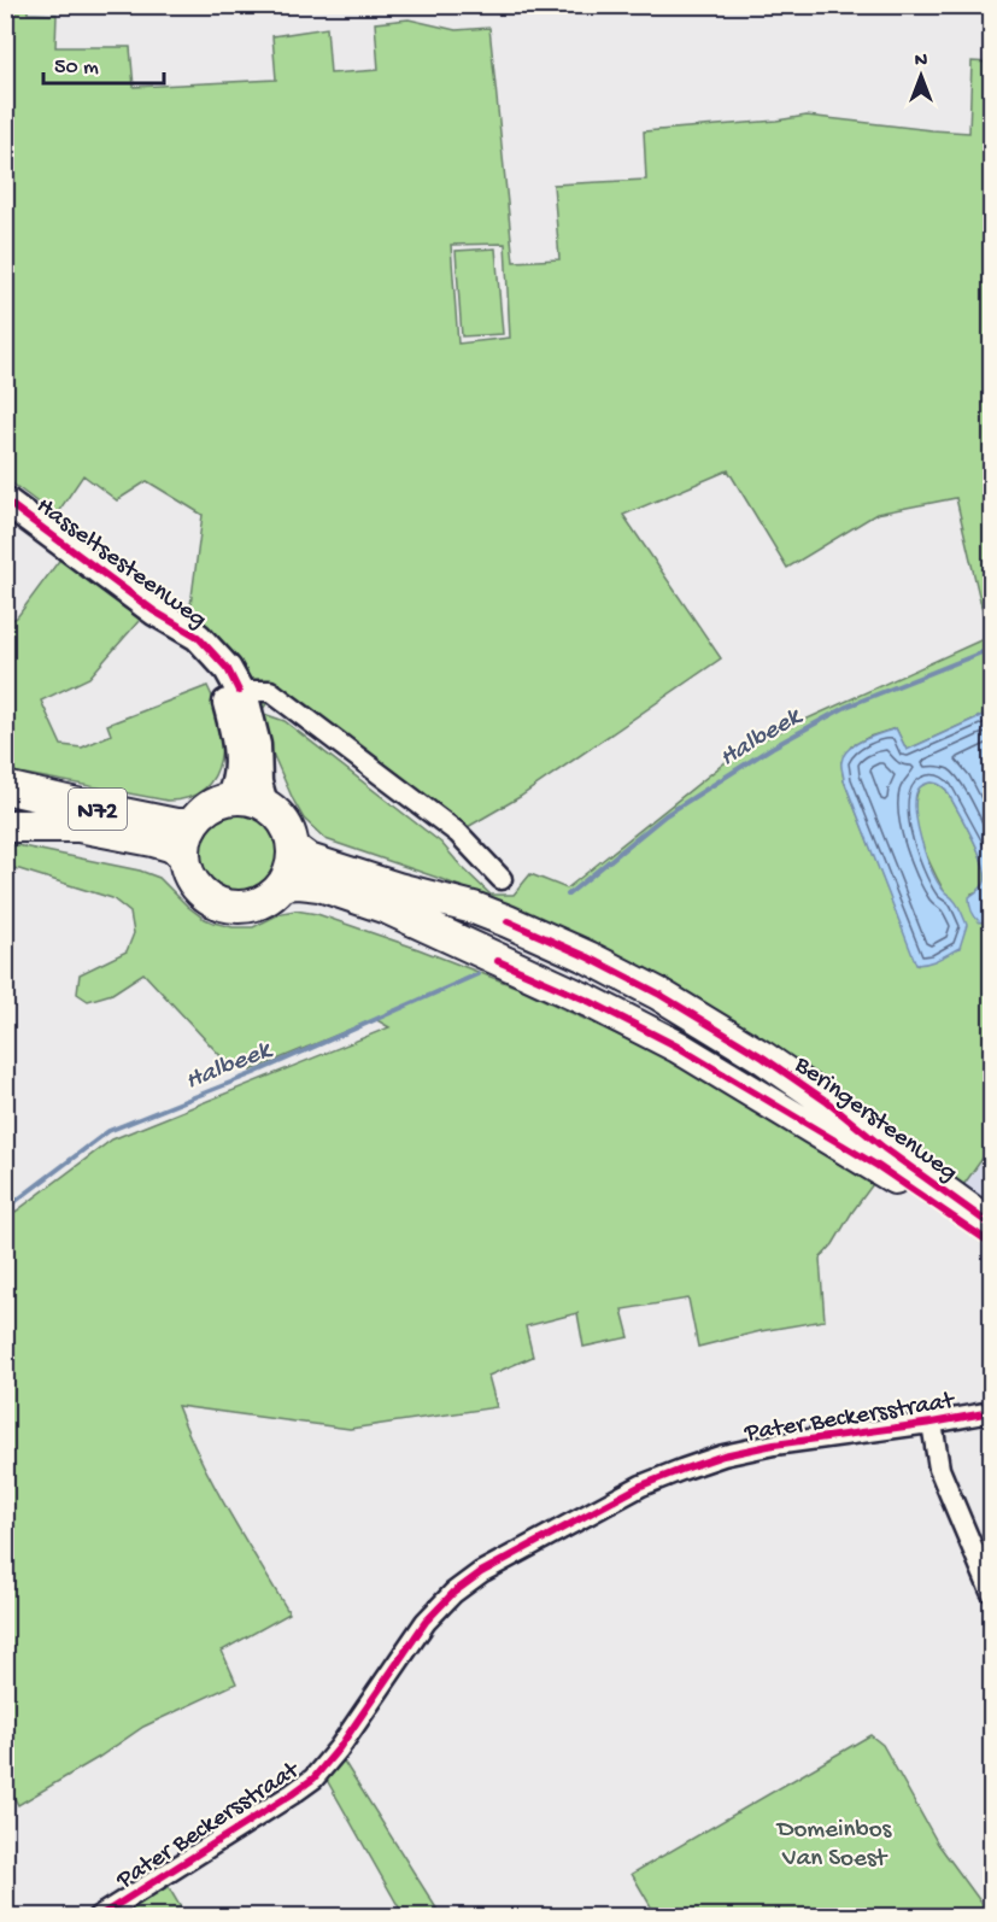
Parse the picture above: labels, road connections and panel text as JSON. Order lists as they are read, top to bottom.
{
  "streets": {
    "main road": ["N72", "Beringersteenweg"],
    "street": ["Hasseltsesteenweg", "Pater Beckersstraat"]
  },
  "crossings": [
    ["Hasseltsesteenweg", "N72"]
  ],
  "water": ["Halbeek"],
  "parks": ["Domeinbos Van Soest"],
  "scale_bar": "50 m",
  "north": "top"
}
